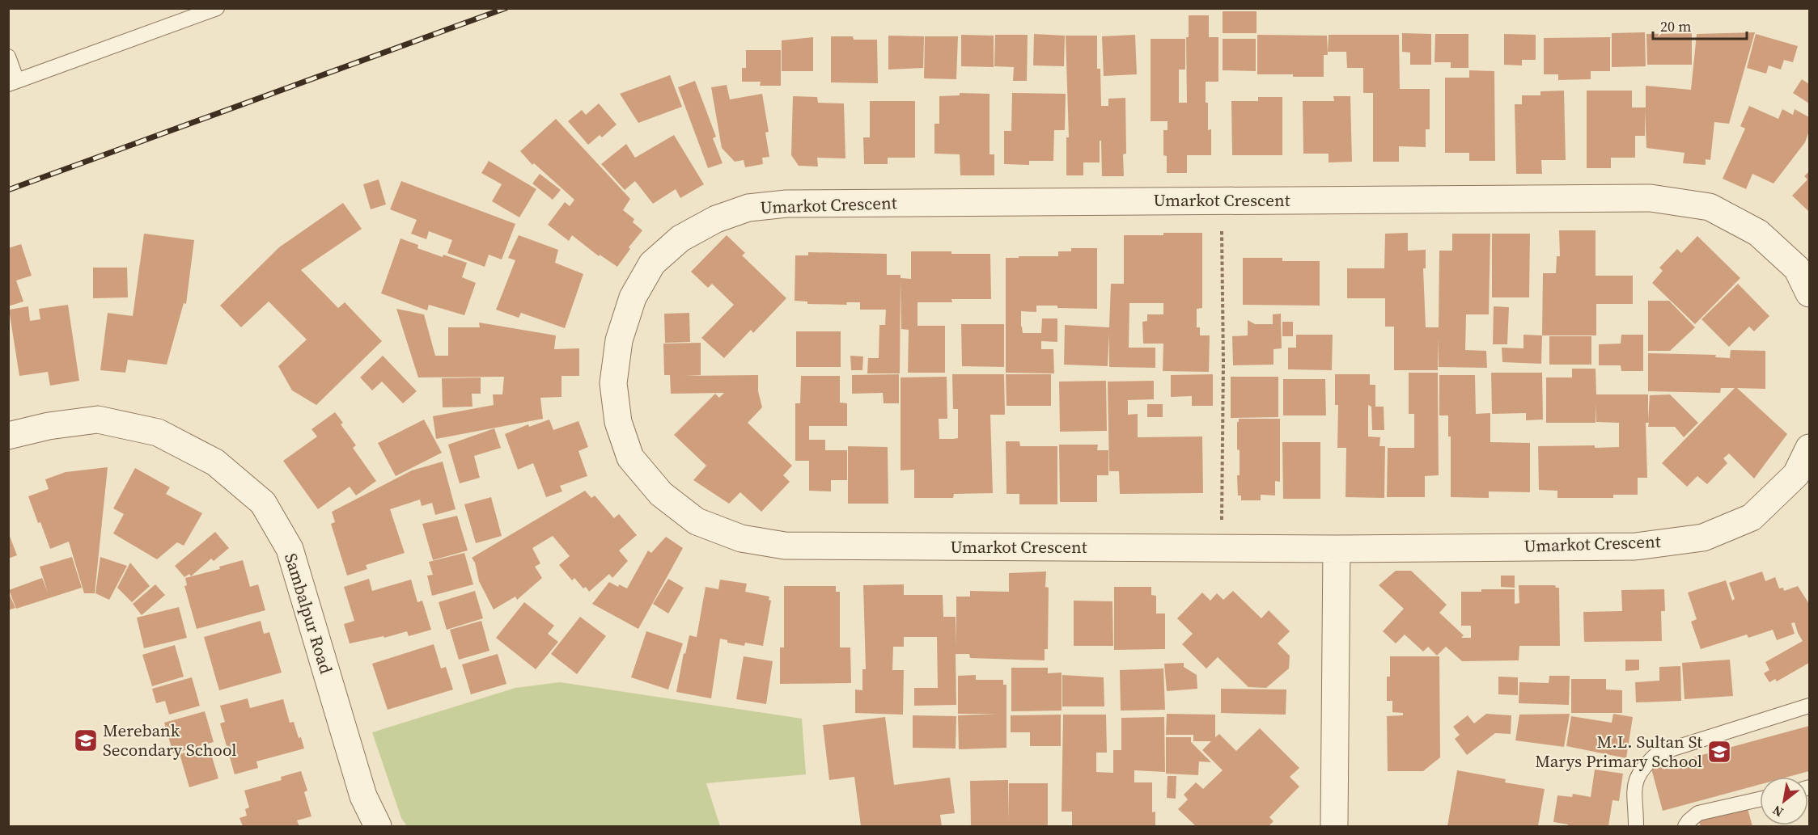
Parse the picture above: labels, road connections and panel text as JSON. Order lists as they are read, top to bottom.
{
  "streets": {
    "street": ["Umarkot Crescent", "Sambalpur Road"]
  },
  "places": {
    "school or university": ["Merebank Secondary School", "M.L. Sultan St Marys Primary School"]
  },
  "scale_bar": "20 m",
  "north": "bottom left"
}
